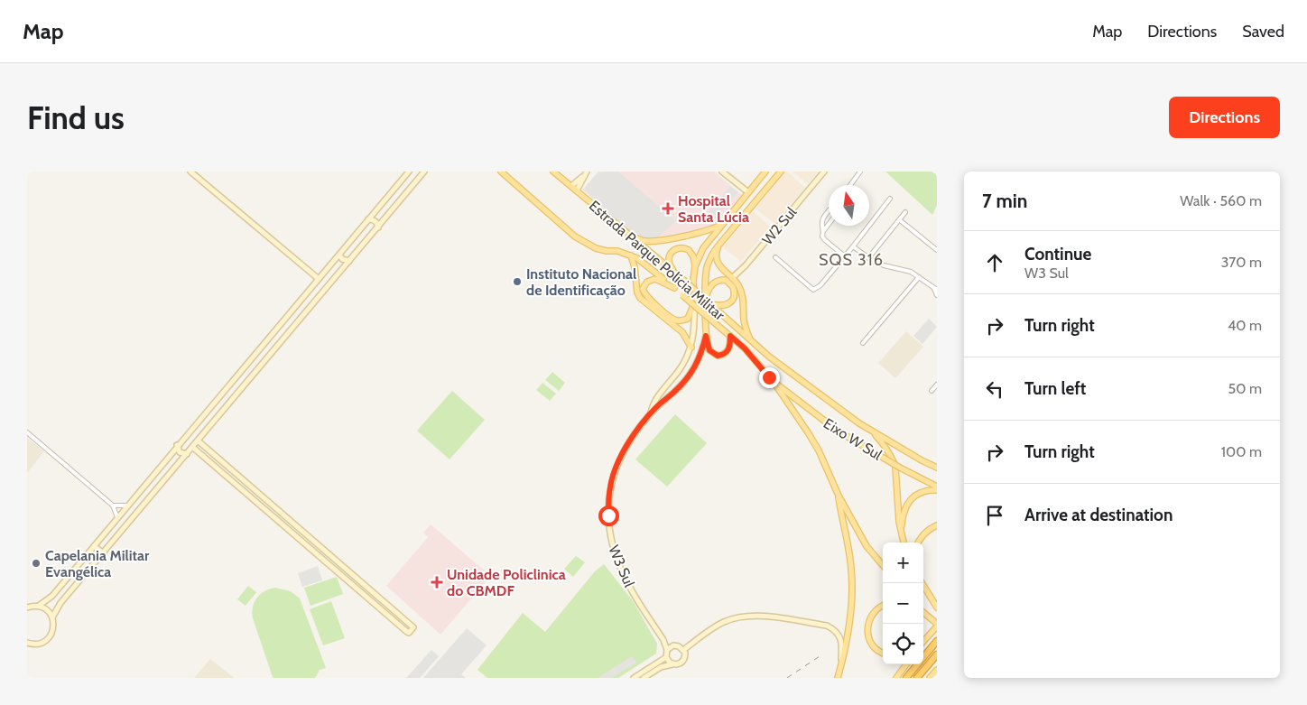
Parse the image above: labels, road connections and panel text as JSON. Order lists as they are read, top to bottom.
{
  "streets": {
    "main road": ["Estrada Parque Polícia Militar", "Eixo W Sul", "W3 Sul"],
    "street": ["W2 Sul"]
  },
  "crossings": [
    ["Estrada Parque Polícia Militar", "Eixo W Sul"]
  ],
  "districts": ["SQS 316"],
  "places": {
    "health": ["Hospital Santa Lúcia", "Unidade Policlinica do CBMDF"],
    "other": ["Instituto Nacional de Identificação", "Capelania Militar Evangélica"]
  },
  "north": "top",
  "page": {
    "header": "Map",
    "nav": ["Map", "Directions", "Saved"],
    "buttons": "Directions",
    "title": "Find us",
    "heading": ["7 min", "Walk · 560 m"],
    "list": [
      ["Continue", "W3 Sul", "370 m"],
      ["Turn right", "40 m"],
      ["Turn left", "50 m"],
      ["Turn right", "100 m"],
      "Arrive at destination"
    ],
    "map_buttons": ["+", "−"]
  }
}
